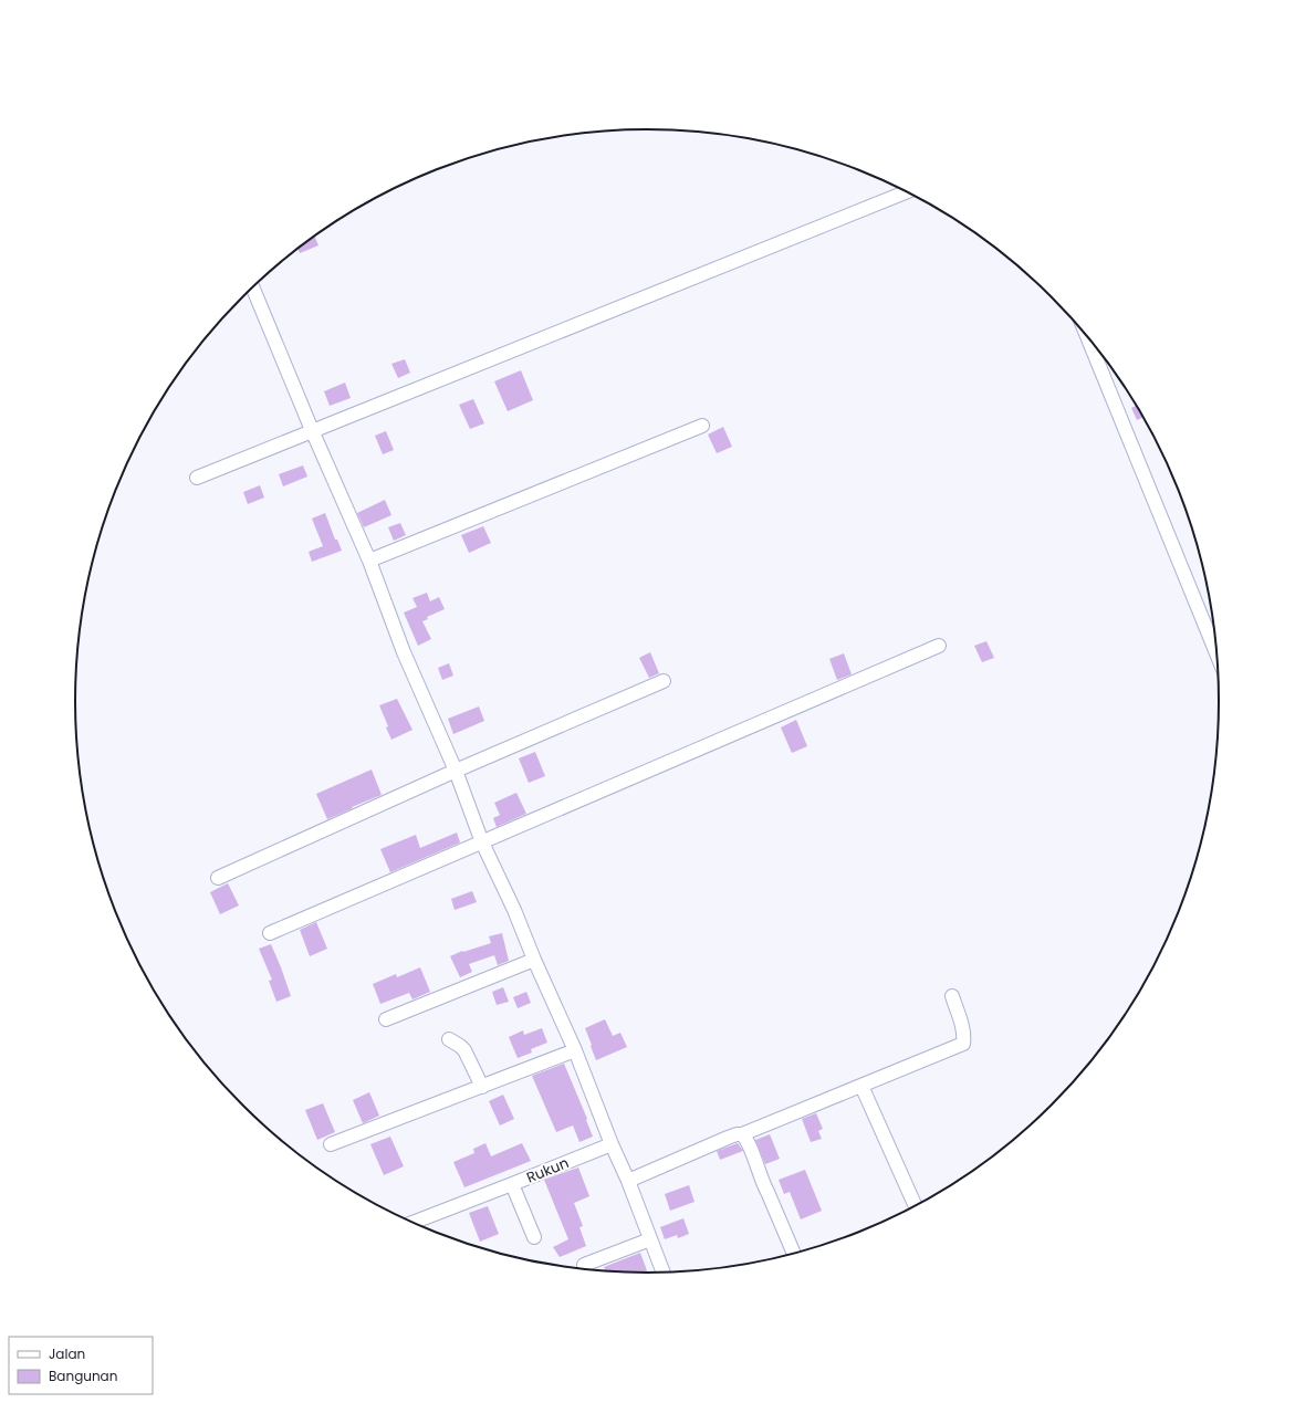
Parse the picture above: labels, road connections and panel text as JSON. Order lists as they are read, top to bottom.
{
  "streets": {
    "street": ["Rukun"]
  },
  "legend": ["Jalan", "Bangunan"]
}
